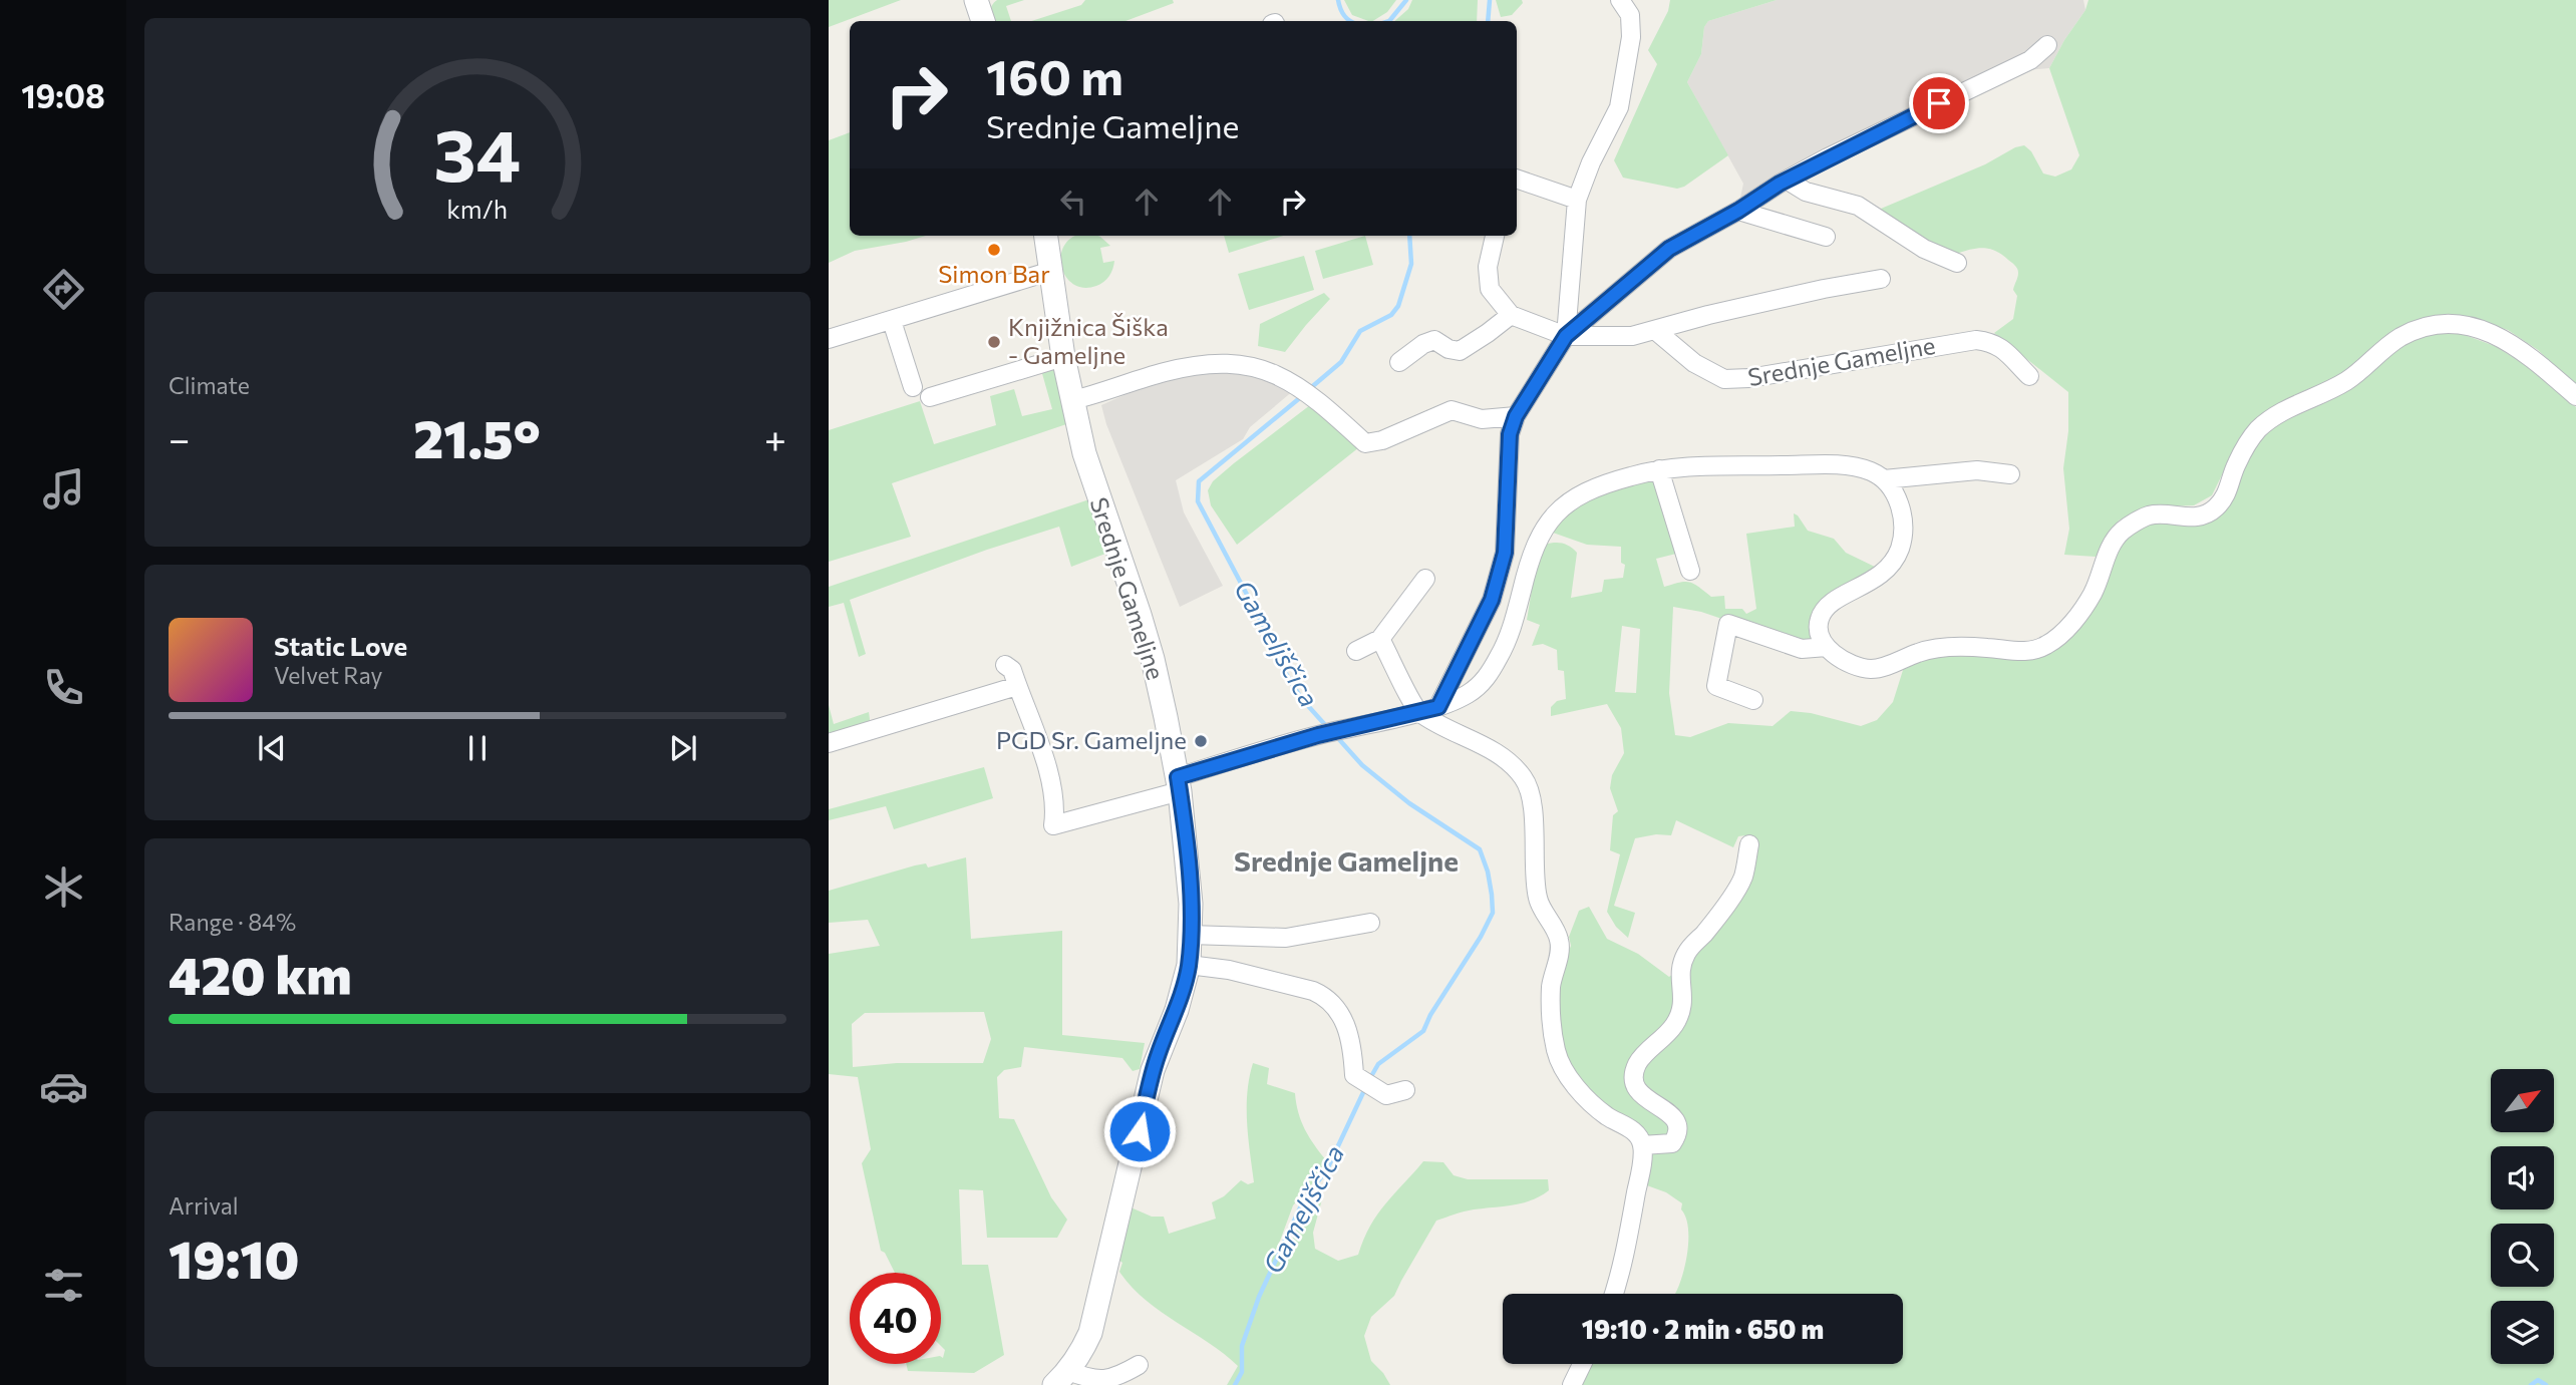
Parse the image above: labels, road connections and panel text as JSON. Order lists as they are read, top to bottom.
{
  "streets": {
    "street": ["Srednje Gameljne"]
  },
  "districts": ["Srednje Gameljne"],
  "water": ["Gameljščica"],
  "places": ["Simon Bar", "Knjižnica Šiška - Gameljne", "PGD Sr. Gameljne"],
  "north": "top right",
  "page": {
    "tabs": "19:08",
    "turn": ["160 m", "Srednje Gameljne"],
    "tile": [
      "Climate",
      ["Range · 84%", "420 km"],
      ["Arrival", "19:10"]
    ],
    "heat": ["−", "21.5°", "+"],
    "song": ["Static Love", "Velvet Ray"],
    "limit": "40",
    "trip": "19:10 · 2 min · 650 m",
    "gauge": ["34", "km/h"]
  }
}
